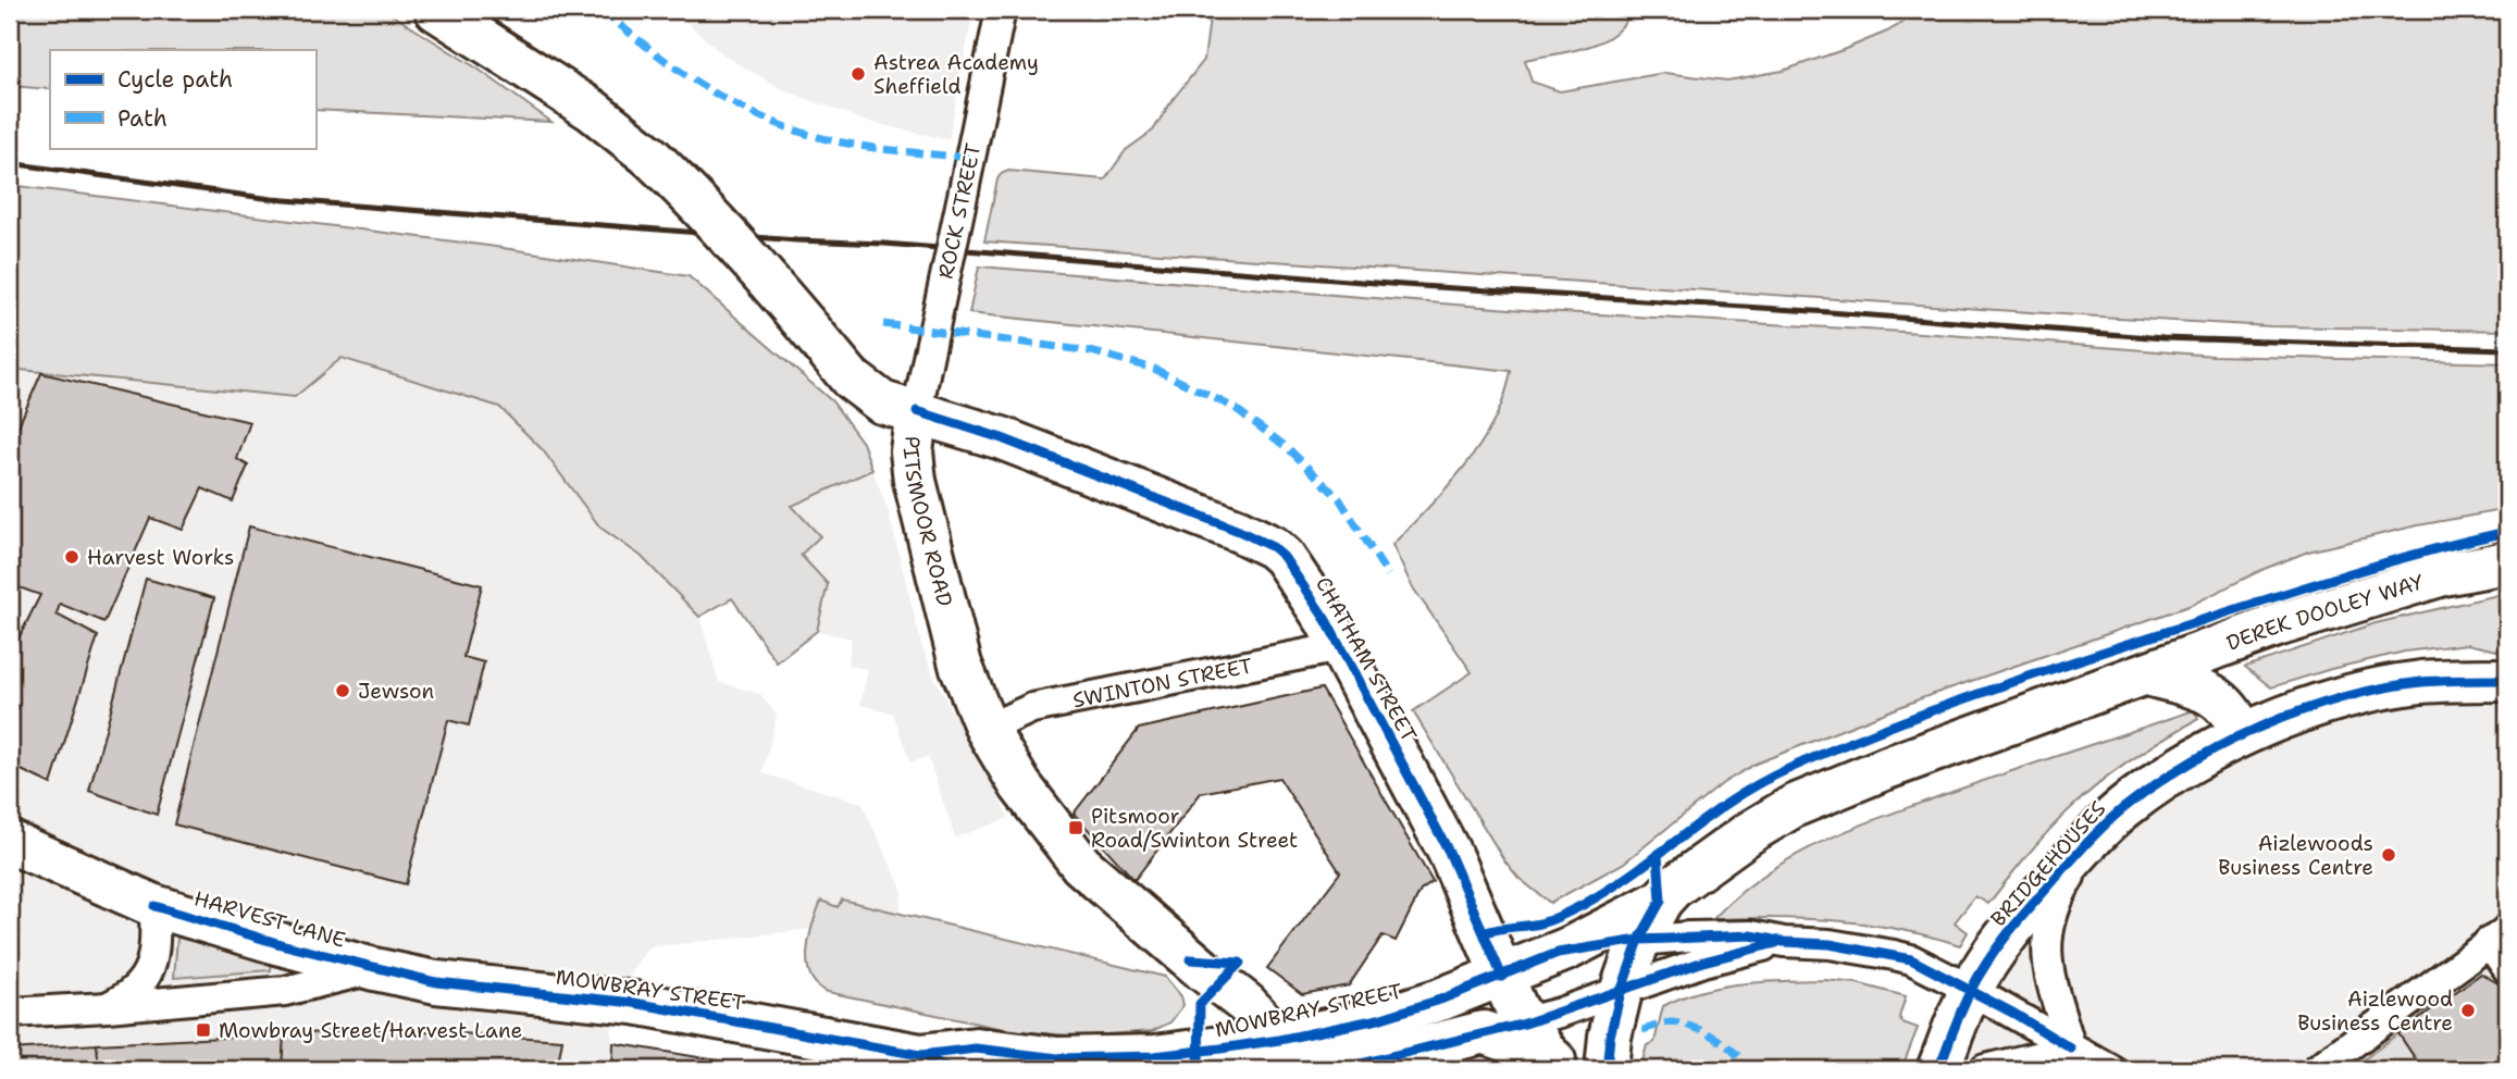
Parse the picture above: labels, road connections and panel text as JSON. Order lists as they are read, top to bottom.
{
  "streets": {
    "main road": [
      "PITSMOOR ROAD",
      "DEREK DOOLEY WAY",
      "CHATHAM STREET",
      "BRIDGEHOUSES",
      "HARVEST LANE",
      "MOWBRAY STREET"
    ],
    "street": ["ROCK STREET", "SWINTON STREET"]
  },
  "crossings": [
    ["ROCK STREET", "PITSMOOR ROAD"],
    ["ROCK STREET", "CHATHAM STREET"],
    ["PITSMOOR ROAD", "CHATHAM STREET"],
    ["PITSMOOR ROAD", "SWINTON STREET"],
    ["PITSMOOR ROAD", "MOWBRAY STREET"],
    ["CHATHAM STREET", "SWINTON STREET"],
    ["CHATHAM STREET", "MOWBRAY STREET"],
    ["HARVEST LANE", "MOWBRAY STREET"]
  ],
  "places": {
    "other": [
      "Astrea Academy Sheffield",
      "Harvest Works",
      "Jewson",
      "Aizlewoods Business Centre",
      "Aizlewood Business Centre"
    ],
    "transit": ["Pitsmoor Road/Swinton Street", "Mowbray Street/Harvest Lane"]
  },
  "legend": ["Cycle path", "Path"]
}
